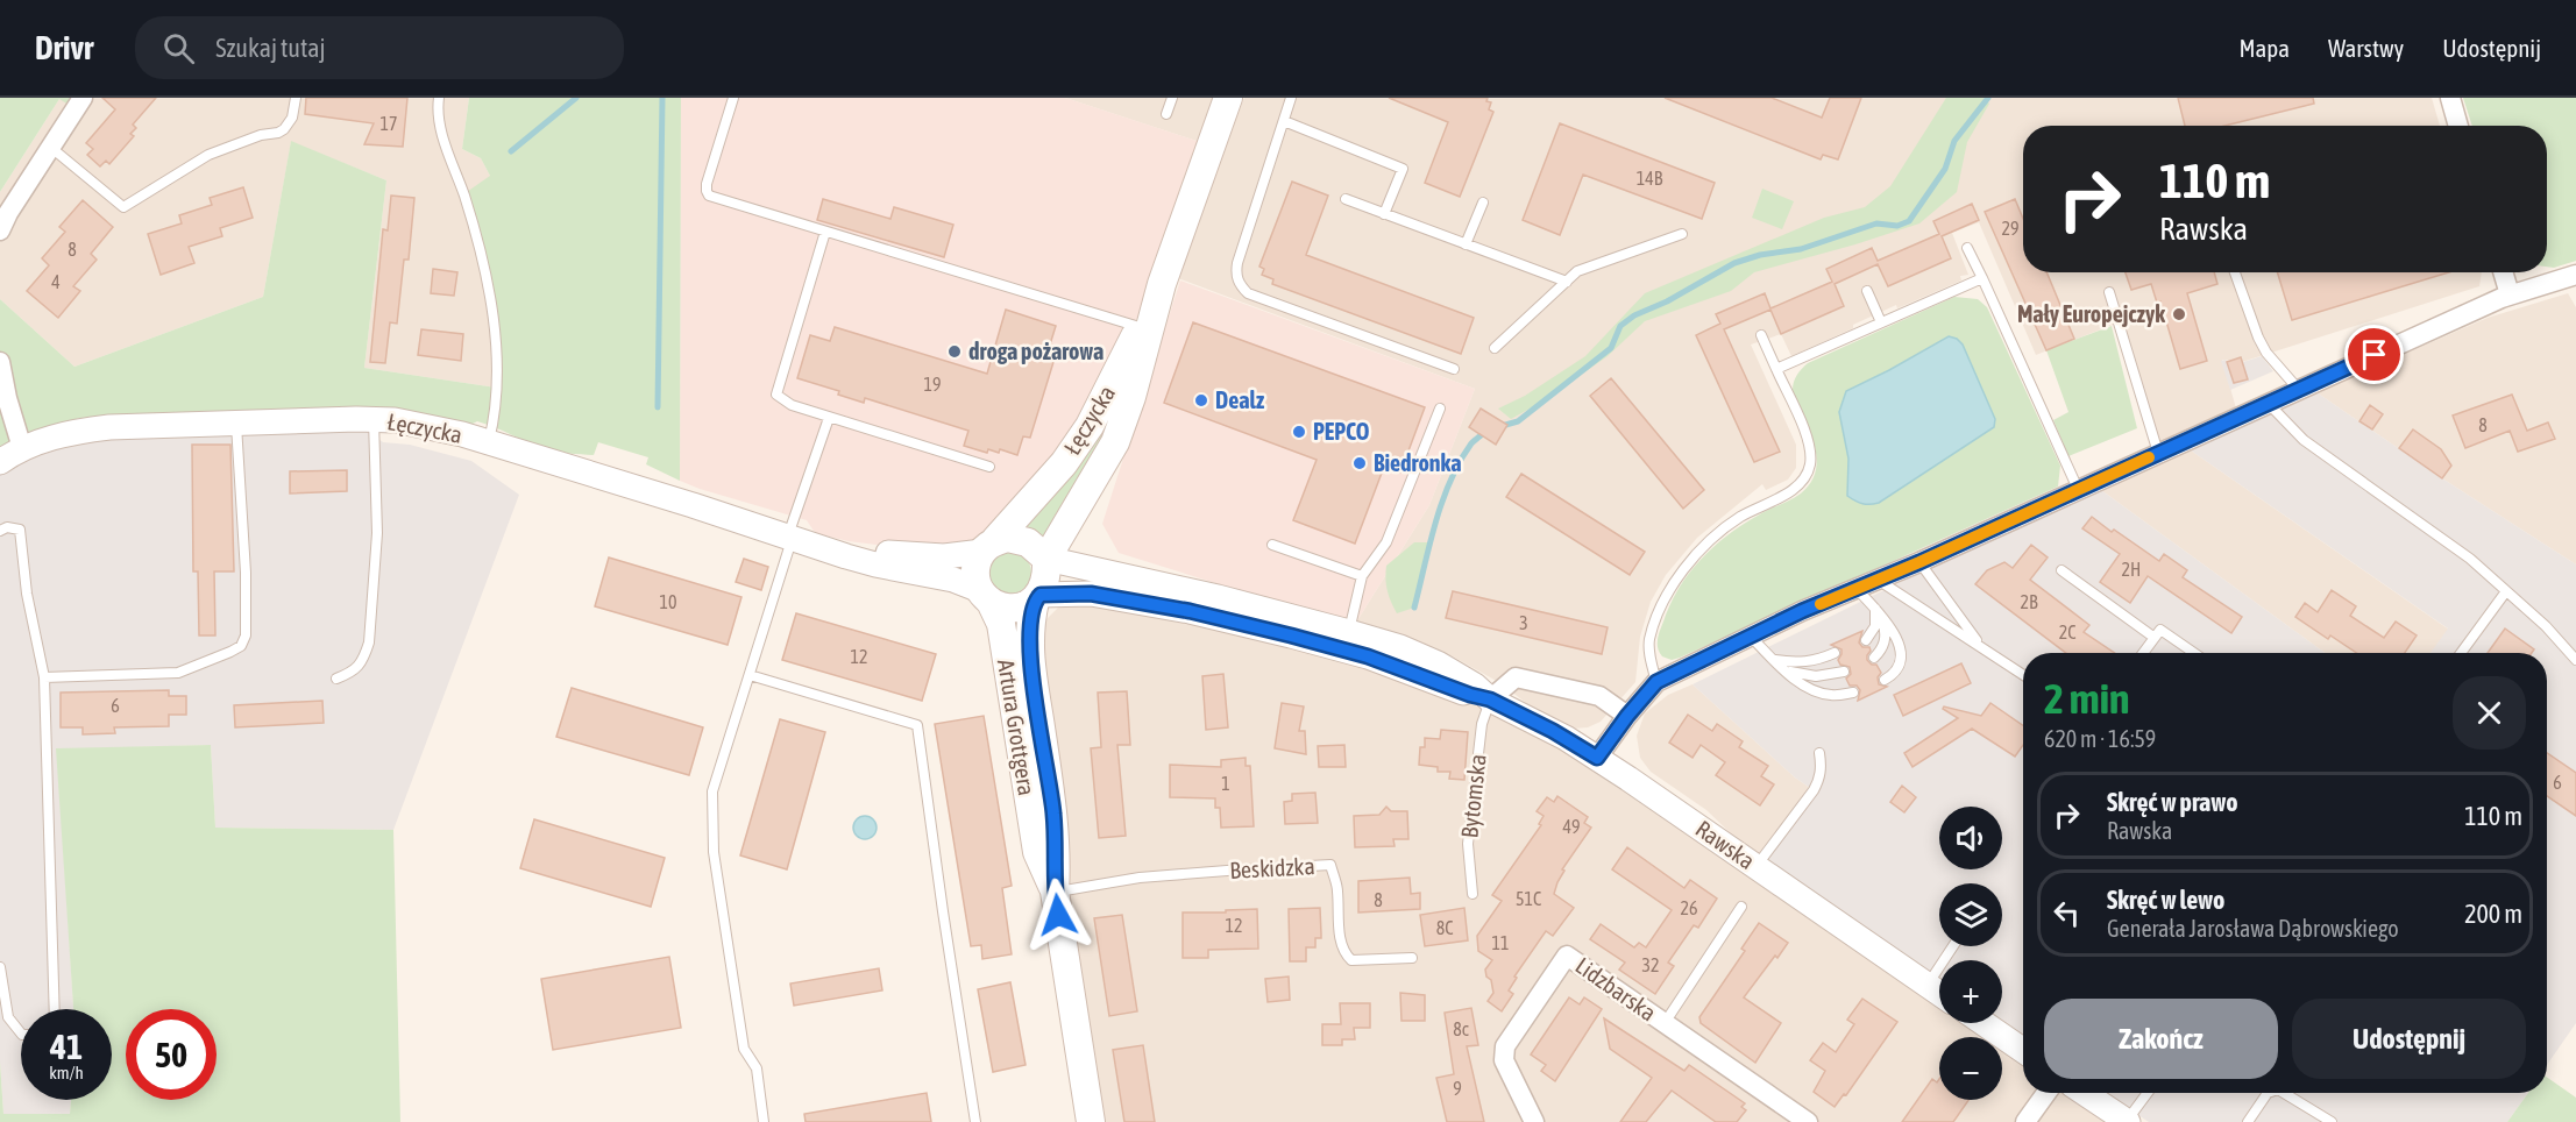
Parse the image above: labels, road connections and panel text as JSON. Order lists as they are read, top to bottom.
{
  "streets": {
    "main road": ["Łęczycka", "Artura Grottgera"],
    "street": ["Rawska", "Lidzbarska"],
    "lane": ["Bytomska", "Beskidzka"]
  },
  "crossings": [
    ["Łęczycka", "Artura Grottgera"],
    ["Łęczycka", "Rawska"],
    ["Artura Grottgera", "Rawska"],
    ["Artura Grottgera", "Beskidzka"],
    ["Bytomska", "Rawska"]
  ],
  "places": [
    "Mały Europejczyk",
    "droga pożarowa",
    "Dealz",
    "PEPCO",
    "Biedronka"
  ],
  "house_numbers": [
    "17",
    "14B",
    "29",
    "8",
    "4",
    "19",
    "8",
    "2H",
    "10",
    "2B",
    "3",
    "2C",
    "12",
    "6",
    "6",
    "1",
    "49",
    "51C",
    "8",
    "26",
    "12",
    "8C",
    "11",
    "32",
    "8c",
    "9"
  ],
  "page": {
    "header": "Drivr",
    "search": "Szukaj tutaj",
    "nav": ["Mapa", "Warstwy", "Udostępnij"],
    "turn": ["110 m", "Rawska"],
    "heading": ["2 min", "620 m · 16:59"],
    "list": [
      {
        "name": "Skręć w prawo",
        "note": "Rawska",
        "value": "110 m"
      },
      {
        "name": "Skręć w lewo",
        "note": "Generała Jarosława Dąbrowskiego",
        "value": "200 m"
      }
    ],
    "map_buttons": ["+", "−"],
    "buttons": ["Zakończ", "Udostępnij"],
    "speed": "41 km/h",
    "limit": "50"
  }
}
